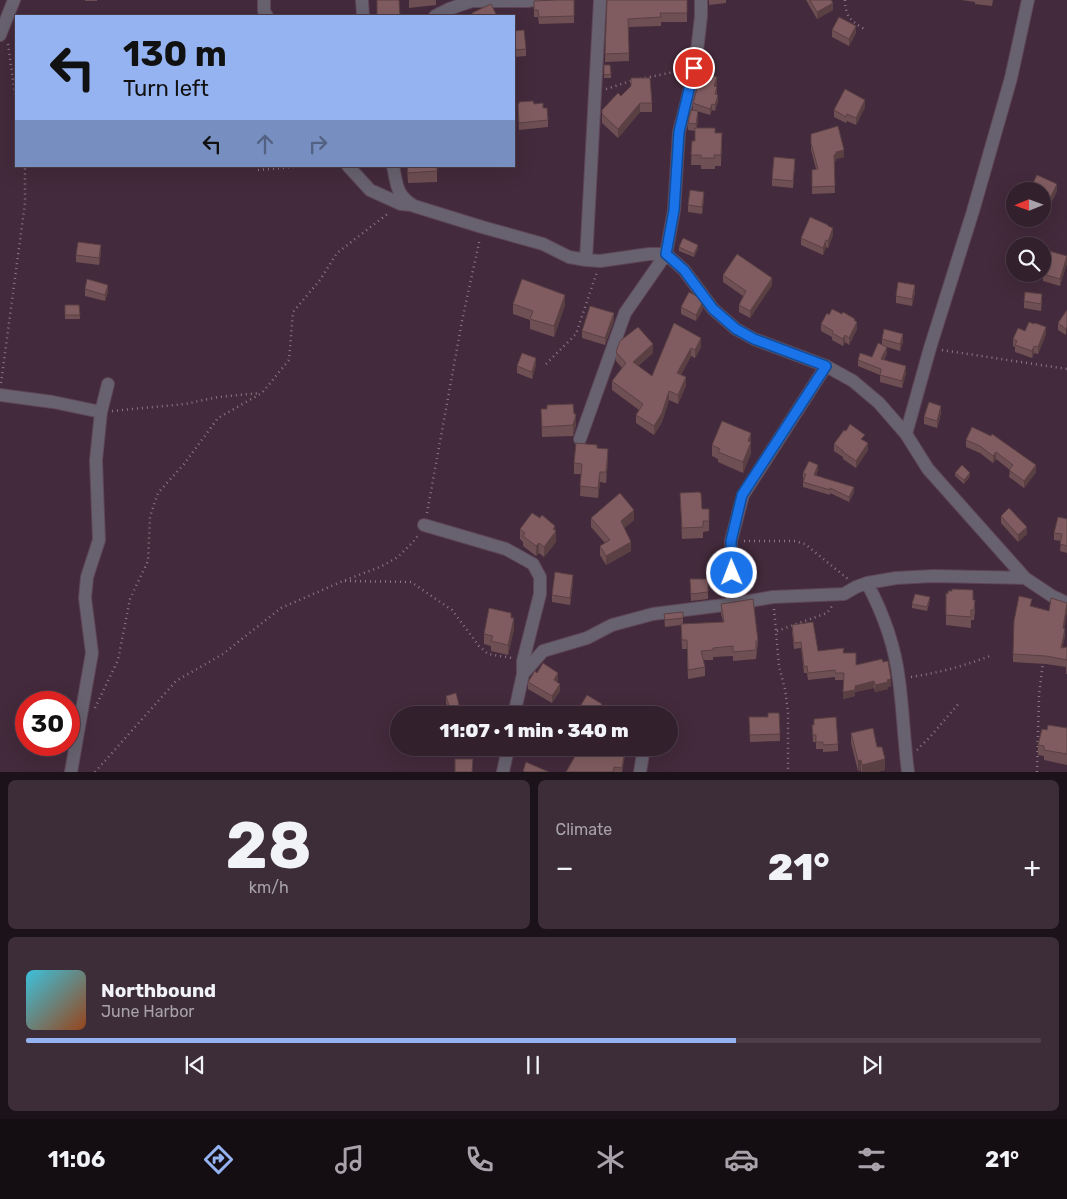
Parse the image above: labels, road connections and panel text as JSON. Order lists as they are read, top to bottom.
{
  "north": "left",
  "page": {
    "turn": ["130 m", "Turn left"],
    "limit": "30",
    "trip": "11:07 · 1 min · 340 m",
    "tile": [
      ["28", "km/h"],
      "Climate"
    ],
    "heat": ["−", "21°", "+"],
    "song": ["Northbound", "June Harbor"],
    "tabs": ["11:06", "21°"]
  }
}
